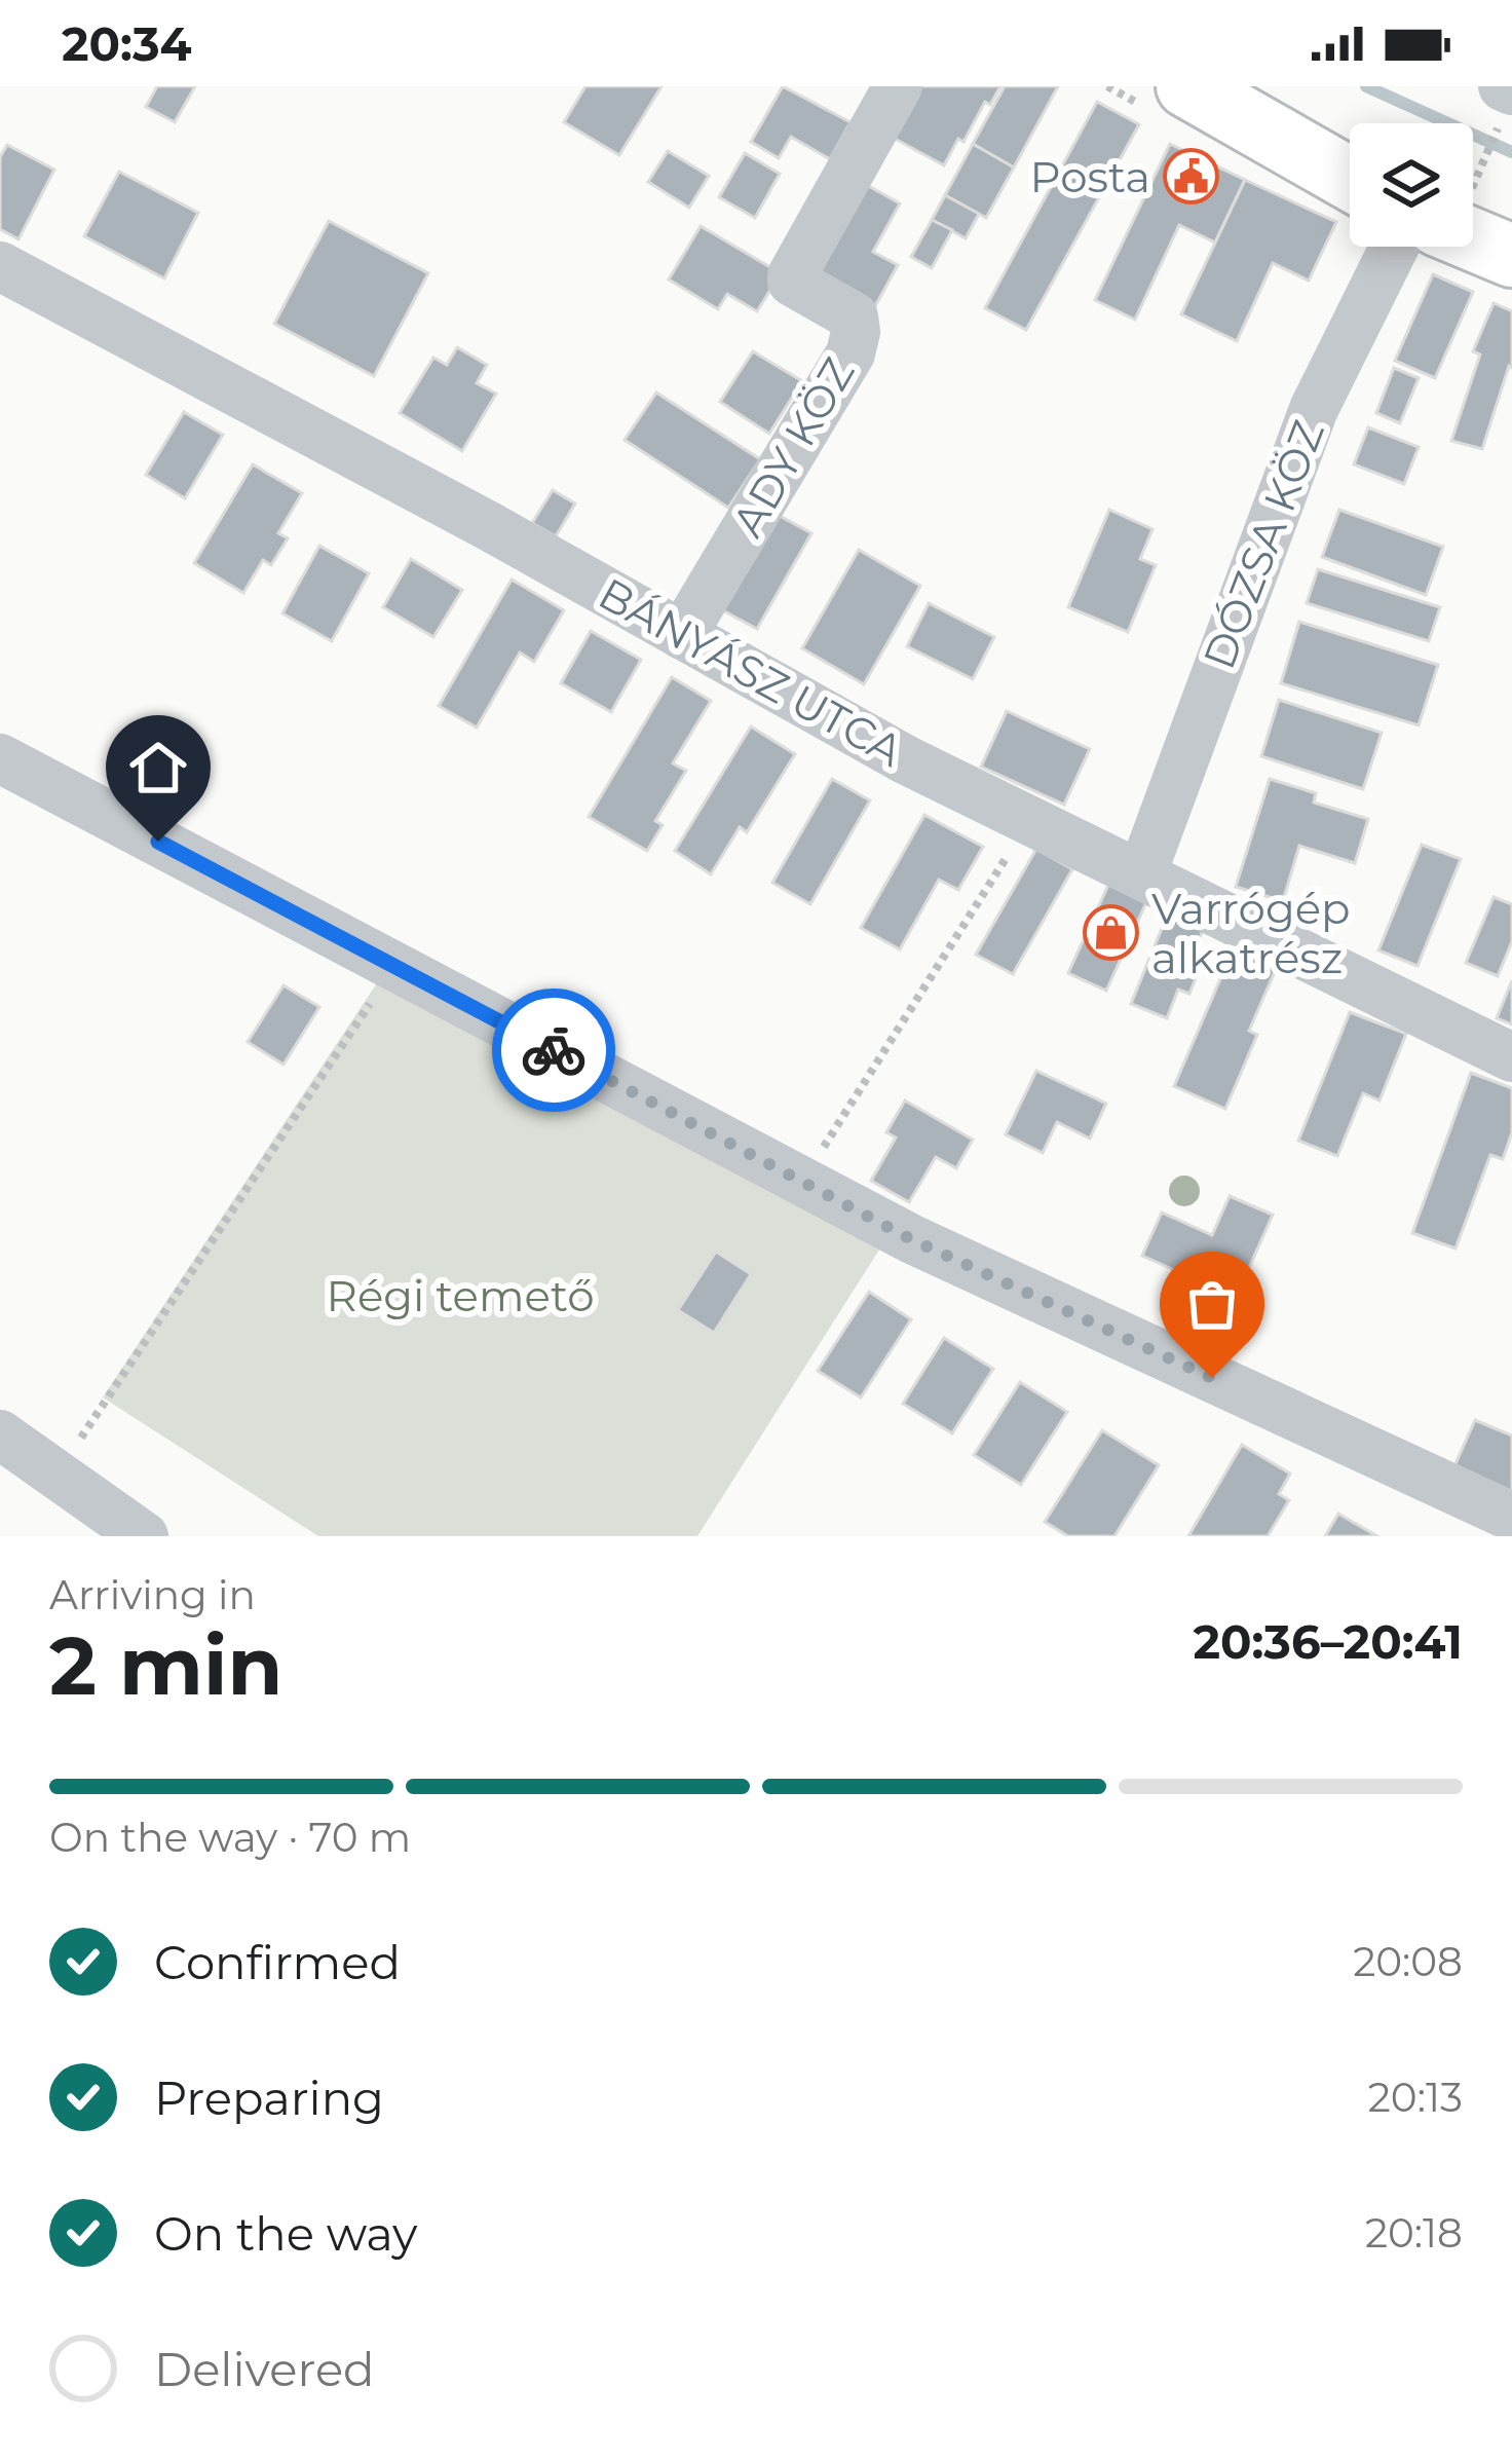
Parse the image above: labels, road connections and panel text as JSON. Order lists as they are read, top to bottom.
{
  "streets": {
    "street": ["ADY KÖZ", "DÓZSA KÖZ", "BÁNYÁSZ UTCA"]
  },
  "crossings": [
    ["ADY KÖZ", "BÁNYÁSZ UTCA"],
    ["DÓZSA KÖZ", "BÁNYÁSZ UTCA"]
  ],
  "parks": ["Régi temető"],
  "places": {
    "public building": ["Posta"],
    "shop": ["Varrógép alkatrész"]
  },
  "page": {
    "status": "20:34",
    "heading": ["2 min", "Arriving in", "20:36–20:41"],
    "bar": "On the way · 70 m",
    "list": [
      ["Confirmed", "20:08"],
      ["Preparing", "20:13"],
      ["On the way", "20:18"],
      "Delivered"
    ]
  }
}
